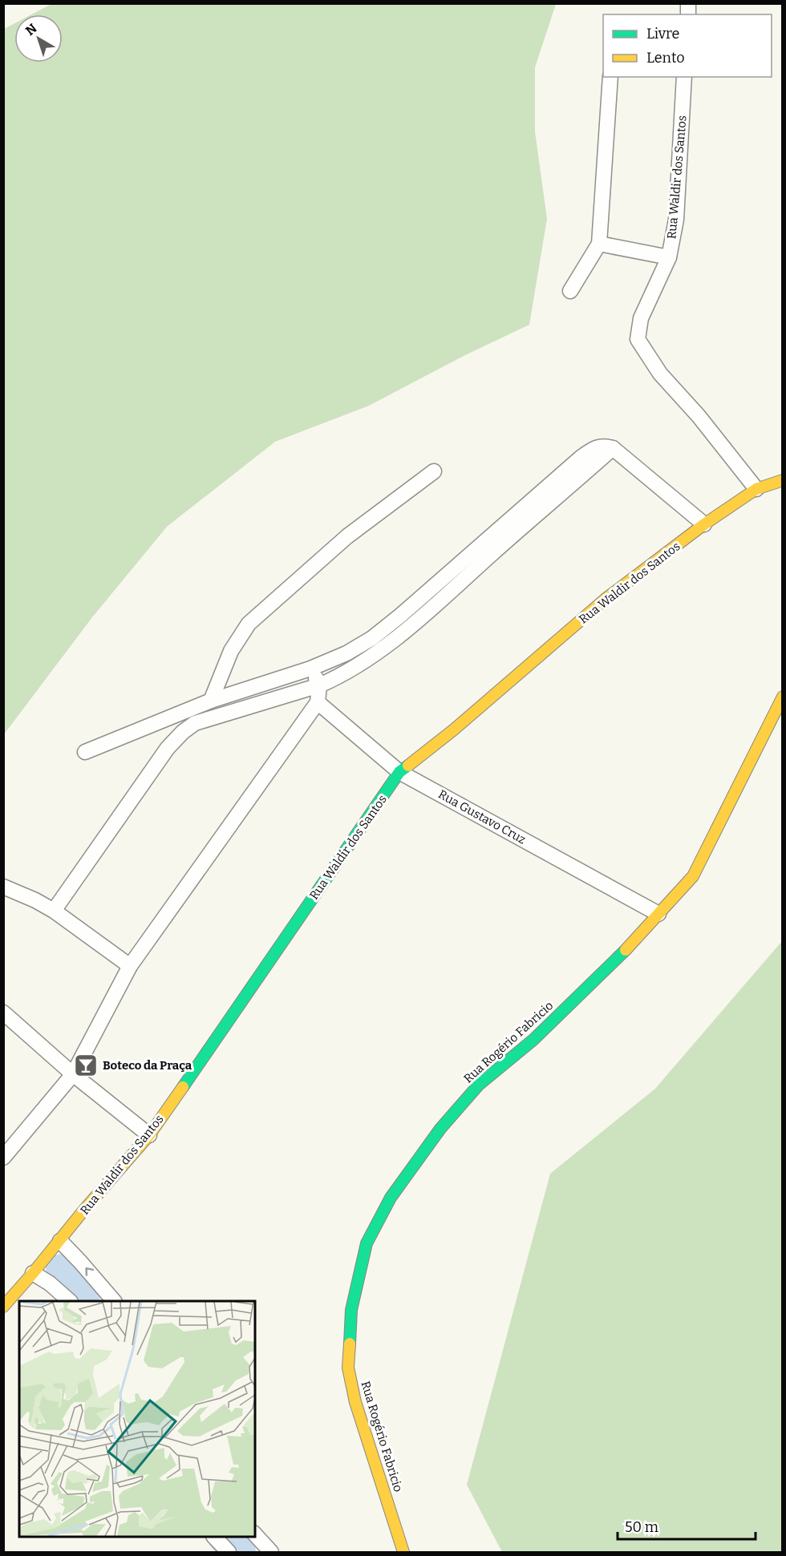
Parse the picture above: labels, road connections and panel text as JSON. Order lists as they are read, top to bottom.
{
  "streets": {
    "street": ["Rua Waldir dos Santos", "Rua Gustavo Cruz", "Rua Rogério Fabricio"]
  },
  "crossings": [
    ["Rua Waldir dos Santos", "Rua Gustavo Cruz"],
    ["Rua Gustavo Cruz", "Rua Rogério Fabricio"]
  ],
  "places": {
    "bar": ["Boteco da Praça"]
  },
  "legend": ["Livre", "Lento"],
  "scale_bar": "50 m",
  "north": "top left"
}
